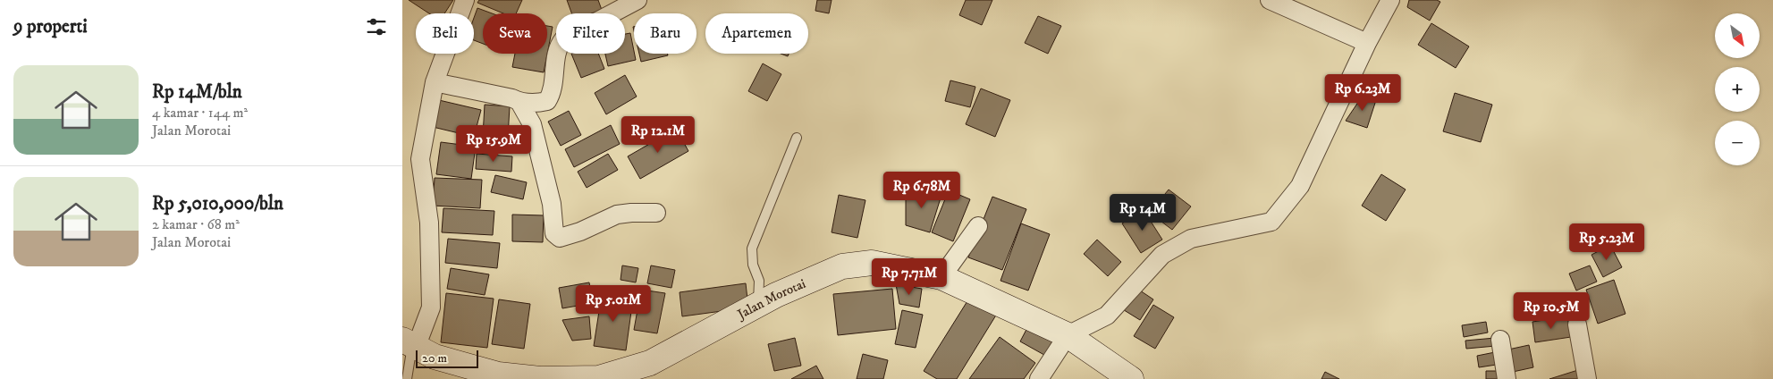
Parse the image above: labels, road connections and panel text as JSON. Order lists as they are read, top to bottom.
{
  "streets": {
    "street": ["Jalan Morotai"]
  },
  "scale_bar": "20 m",
  "north": "bottom right",
  "page": {
    "heading": "9 properti",
    "map_buttons": ["+", "−"],
    "chip": [
      "Beli",
      "Sewa",
      "Filter",
      "Baru",
      "Apartemen"
    ],
    "list": [
      {
        "name": "Rp 14M/bln",
        "note": "4 kamar · 144 m² · Jalan Morotai"
      },
      {
        "name": "Rp 5,010,000/bln",
        "note": "2 kamar · 68 m² · Jalan Morotai"
      }
    ],
    "price": [
      "Rp 6.23M",
      "Rp 12.1M",
      "Rp 15.9M",
      "Rp 6.78M",
      "Rp 14M",
      "Rp 5.23M",
      "Rp 7.71M",
      "Rp 5.01M",
      "Rp 10.5M"
    ],
    "scale": "20 m"
  }
}
